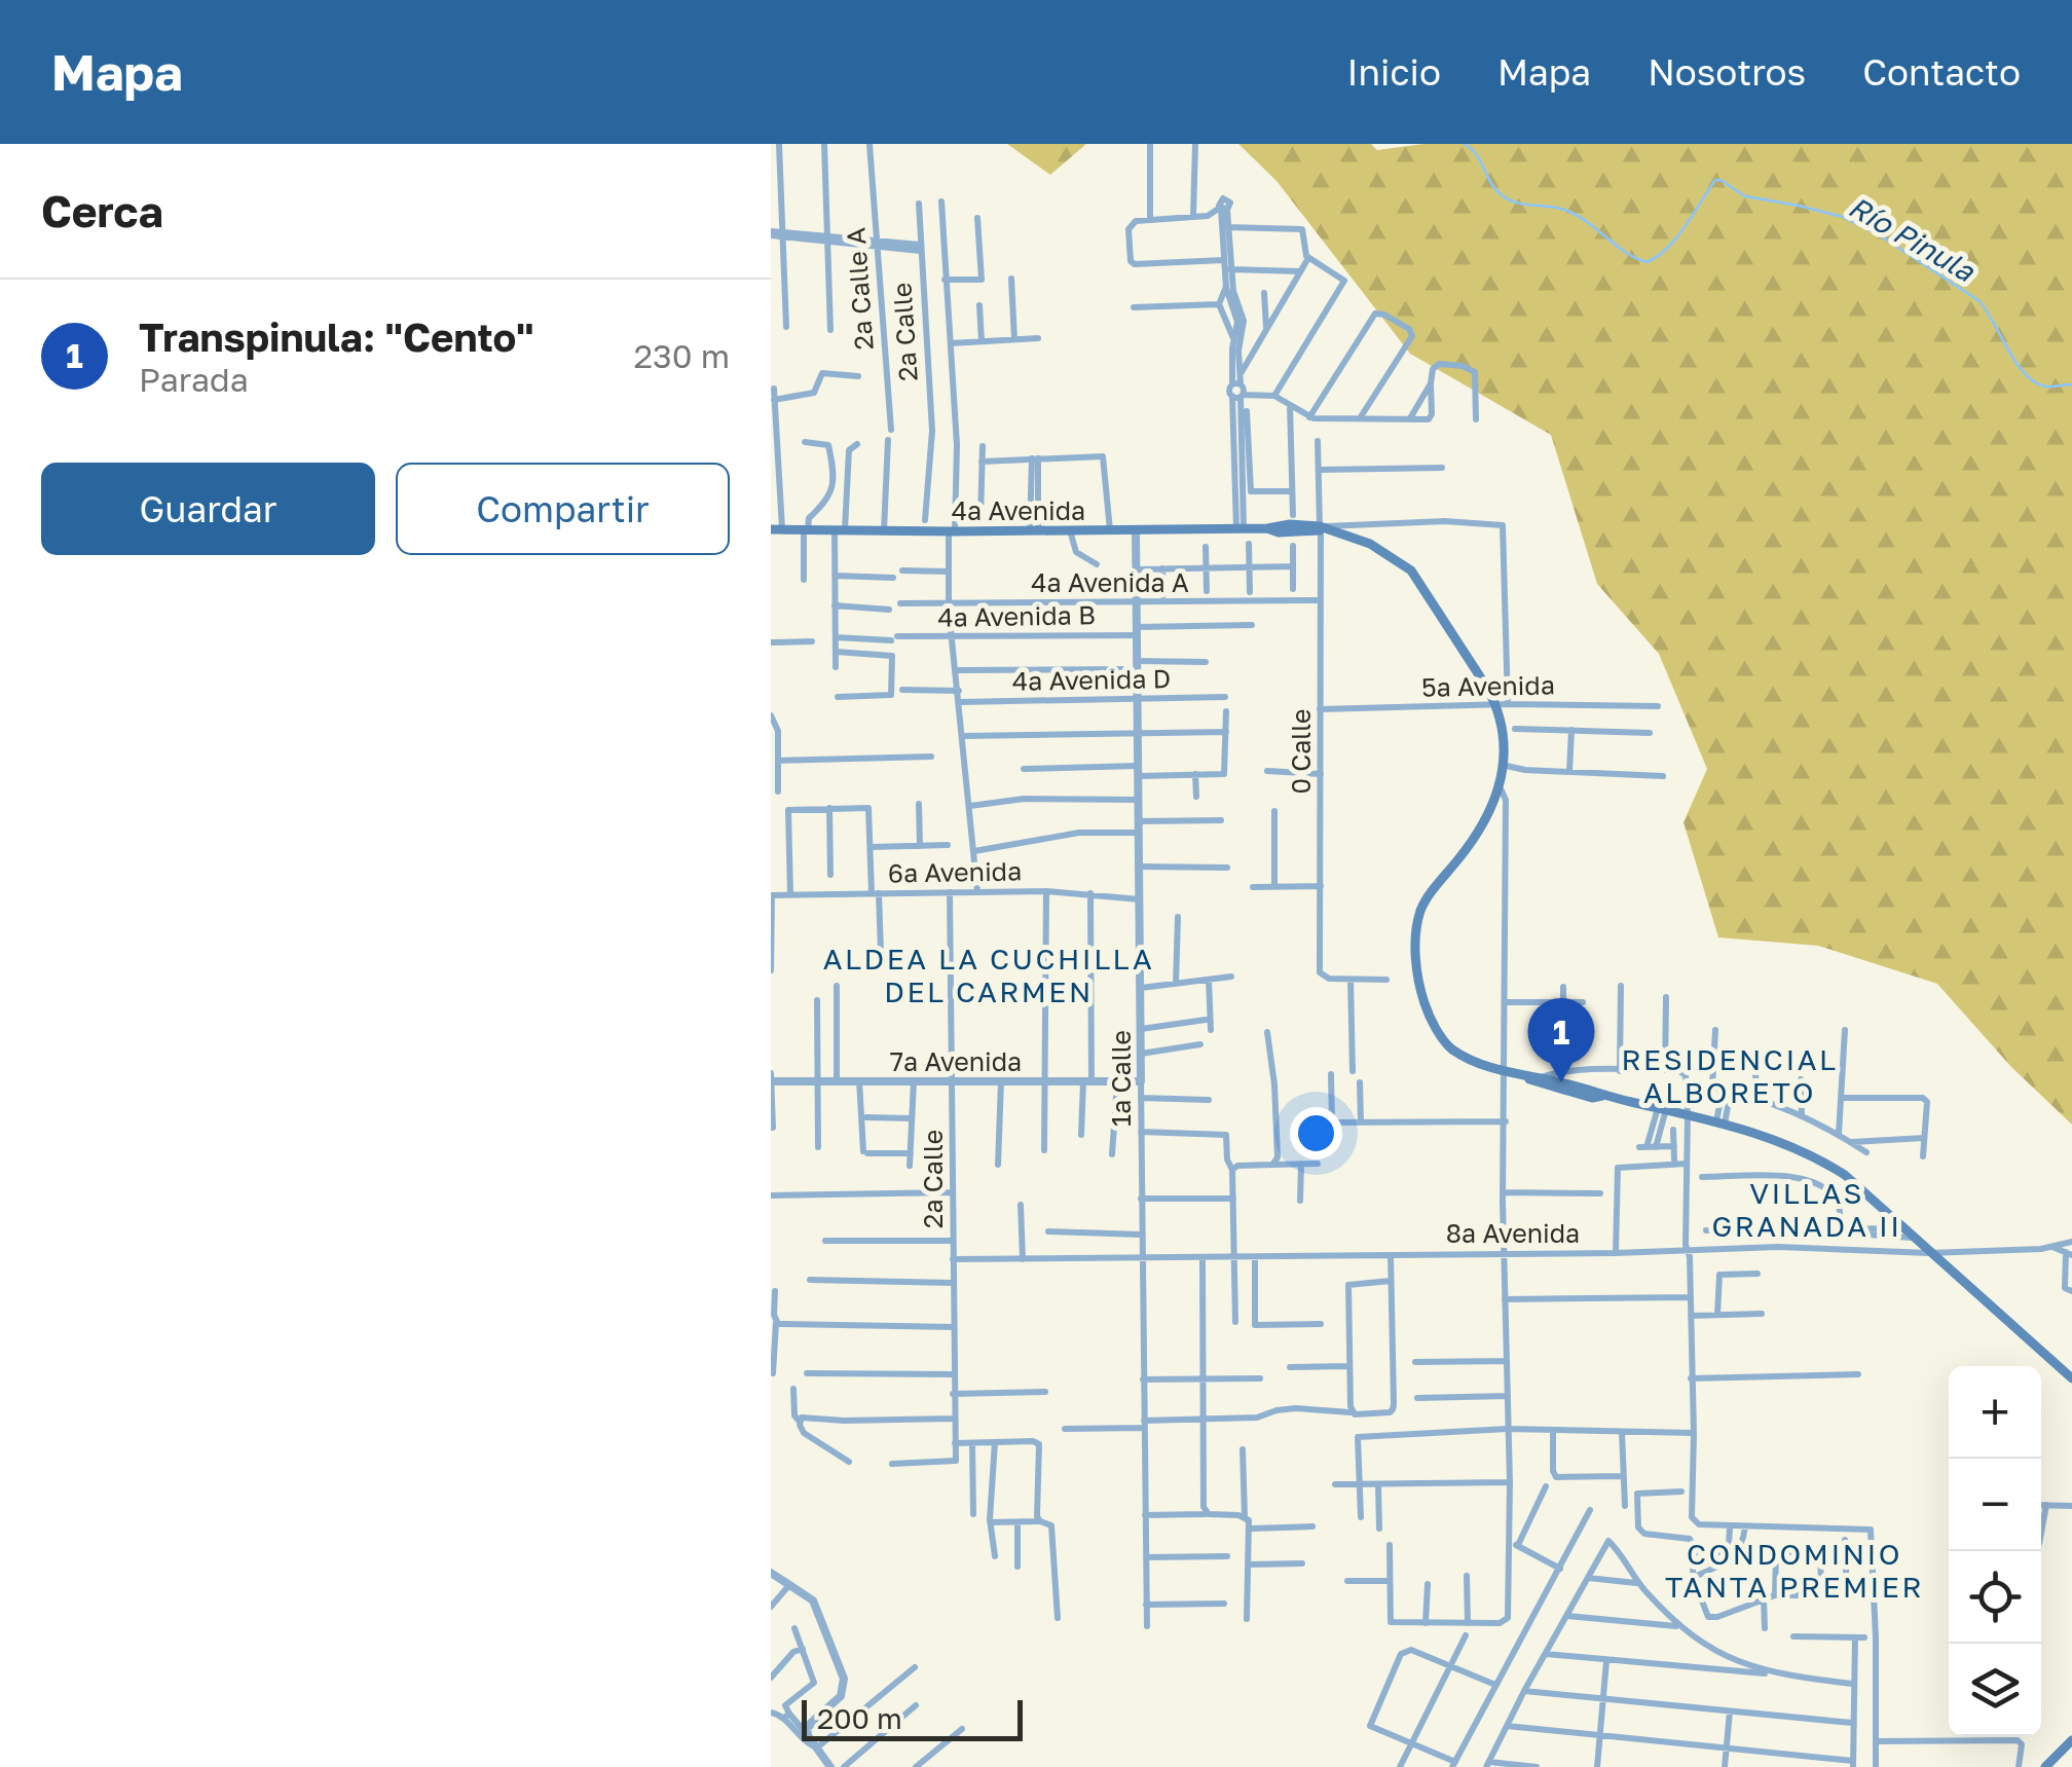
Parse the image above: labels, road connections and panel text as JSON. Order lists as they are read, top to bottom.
{
  "streets": {
    "main road": ["4a Avenida"],
    "street": [
      "2a Calle A",
      "2a Calle",
      "4a Avenida A",
      "4a Avenida B",
      "4a Avenida D",
      "5a Avenida",
      "0 Calle",
      "6a Avenida",
      "7a Avenida",
      "1a Calle",
      "8a Avenida"
    ]
  },
  "crossings": [
    ["2a Calle", "6a Avenida"],
    ["2a Calle", "7a Avenida"],
    ["2a Calle", "8a Avenida"],
    ["4a Avenida", "5a Avenida"],
    ["4a Avenida", "0 Calle"],
    ["4a Avenida", "1a Calle"],
    ["4a Avenida A", "0 Calle"],
    ["4a Avenida A", "1a Calle"],
    ["4a Avenida B", "1a Calle"],
    ["4a Avenida D", "1a Calle"],
    ["5a Avenida", "0 Calle"],
    ["6a Avenida", "1a Calle"],
    ["7a Avenida", "1a Calle"],
    ["1a Calle", "8a Avenida"]
  ],
  "districts": [
    "ALDEA LA CUCHILLA DEL CARMEN",
    "RESIDENCIAL ALBORETO",
    "VILLAS GRANADA II",
    "CONDOMINIO TANTA PREMIER"
  ],
  "water": ["Río Pinula"],
  "scale_bar": "200 m",
  "page": {
    "header": "Mapa",
    "nav": [
      "Inicio",
      "Mapa",
      "Nosotros",
      "Contacto"
    ],
    "heading": "Cerca",
    "list": [
      {
        "mark": "1",
        "name": "Transpinula: \"Cento\"",
        "note": "Parada",
        "value": "230 m"
      }
    ],
    "buttons": ["Guardar", "Compartir"],
    "pins": "1",
    "map_buttons": ["+", "−"],
    "scale": "200 m"
  }
}
